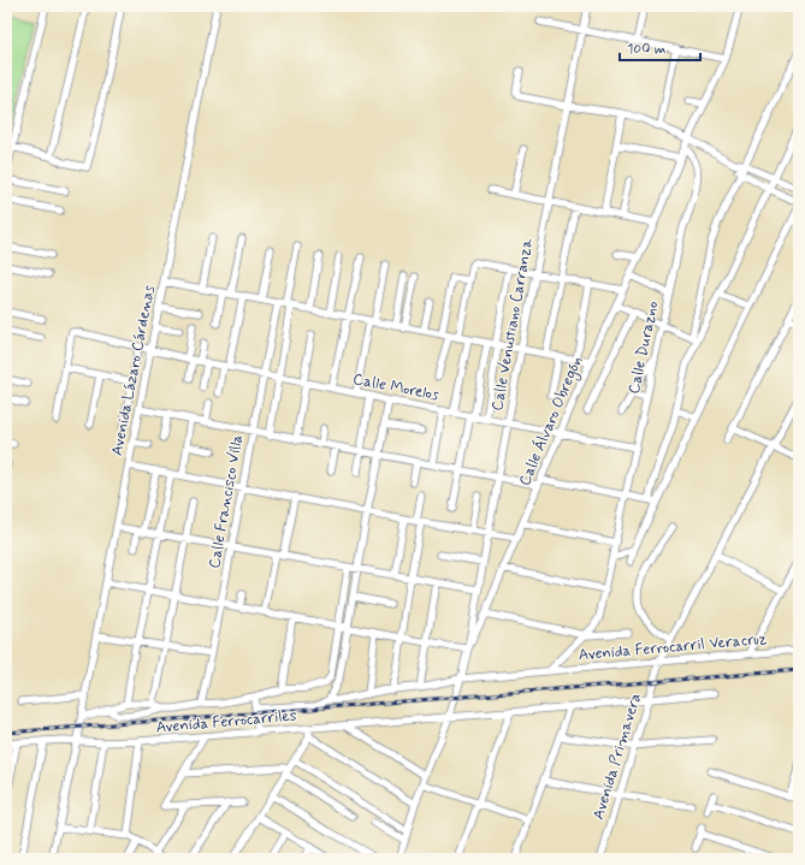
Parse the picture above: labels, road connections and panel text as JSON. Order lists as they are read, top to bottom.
{
  "streets": {
    "street": [
      "Calle Venustiano Carranza",
      "Calle Durazno",
      "Avenida Lázaro Cárdenas",
      "Calle Morelos",
      "Calle Álvaro Obregón",
      "Calle Francisco Villa",
      "Avenida Ferrocarril Veracruz",
      "Avenida Ferrocarriles",
      "Avenida Primavera"
    ]
  },
  "crossings": [
    ["Calle Venustiano Carranza", "Calle Morelos"],
    ["Calle Venustiano Carranza", "Calle Álvaro Obregón"],
    ["Calle Durazno", "Calle Morelos"],
    ["Calle Durazno", "Calle Álvaro Obregón"],
    ["Calle Durazno", "Avenida Ferrocarril Veracruz"],
    ["Avenida Lázaro Cárdenas", "Calle Morelos"],
    ["Avenida Lázaro Cárdenas", "Avenida Ferrocarriles"],
    ["Calle Morelos", "Calle Álvaro Obregón"],
    ["Calle Morelos", "Calle Francisco Villa"],
    ["Calle Álvaro Obregón", "Avenida Ferrocarril Veracruz"],
    ["Calle Álvaro Obregón", "Avenida Ferrocarriles"],
    ["Avenida Ferrocarril Veracruz", "Avenida Primavera"],
    ["Avenida Ferrocarriles", "Avenida Primavera"]
  ],
  "scale_bar": "100 m"
}
